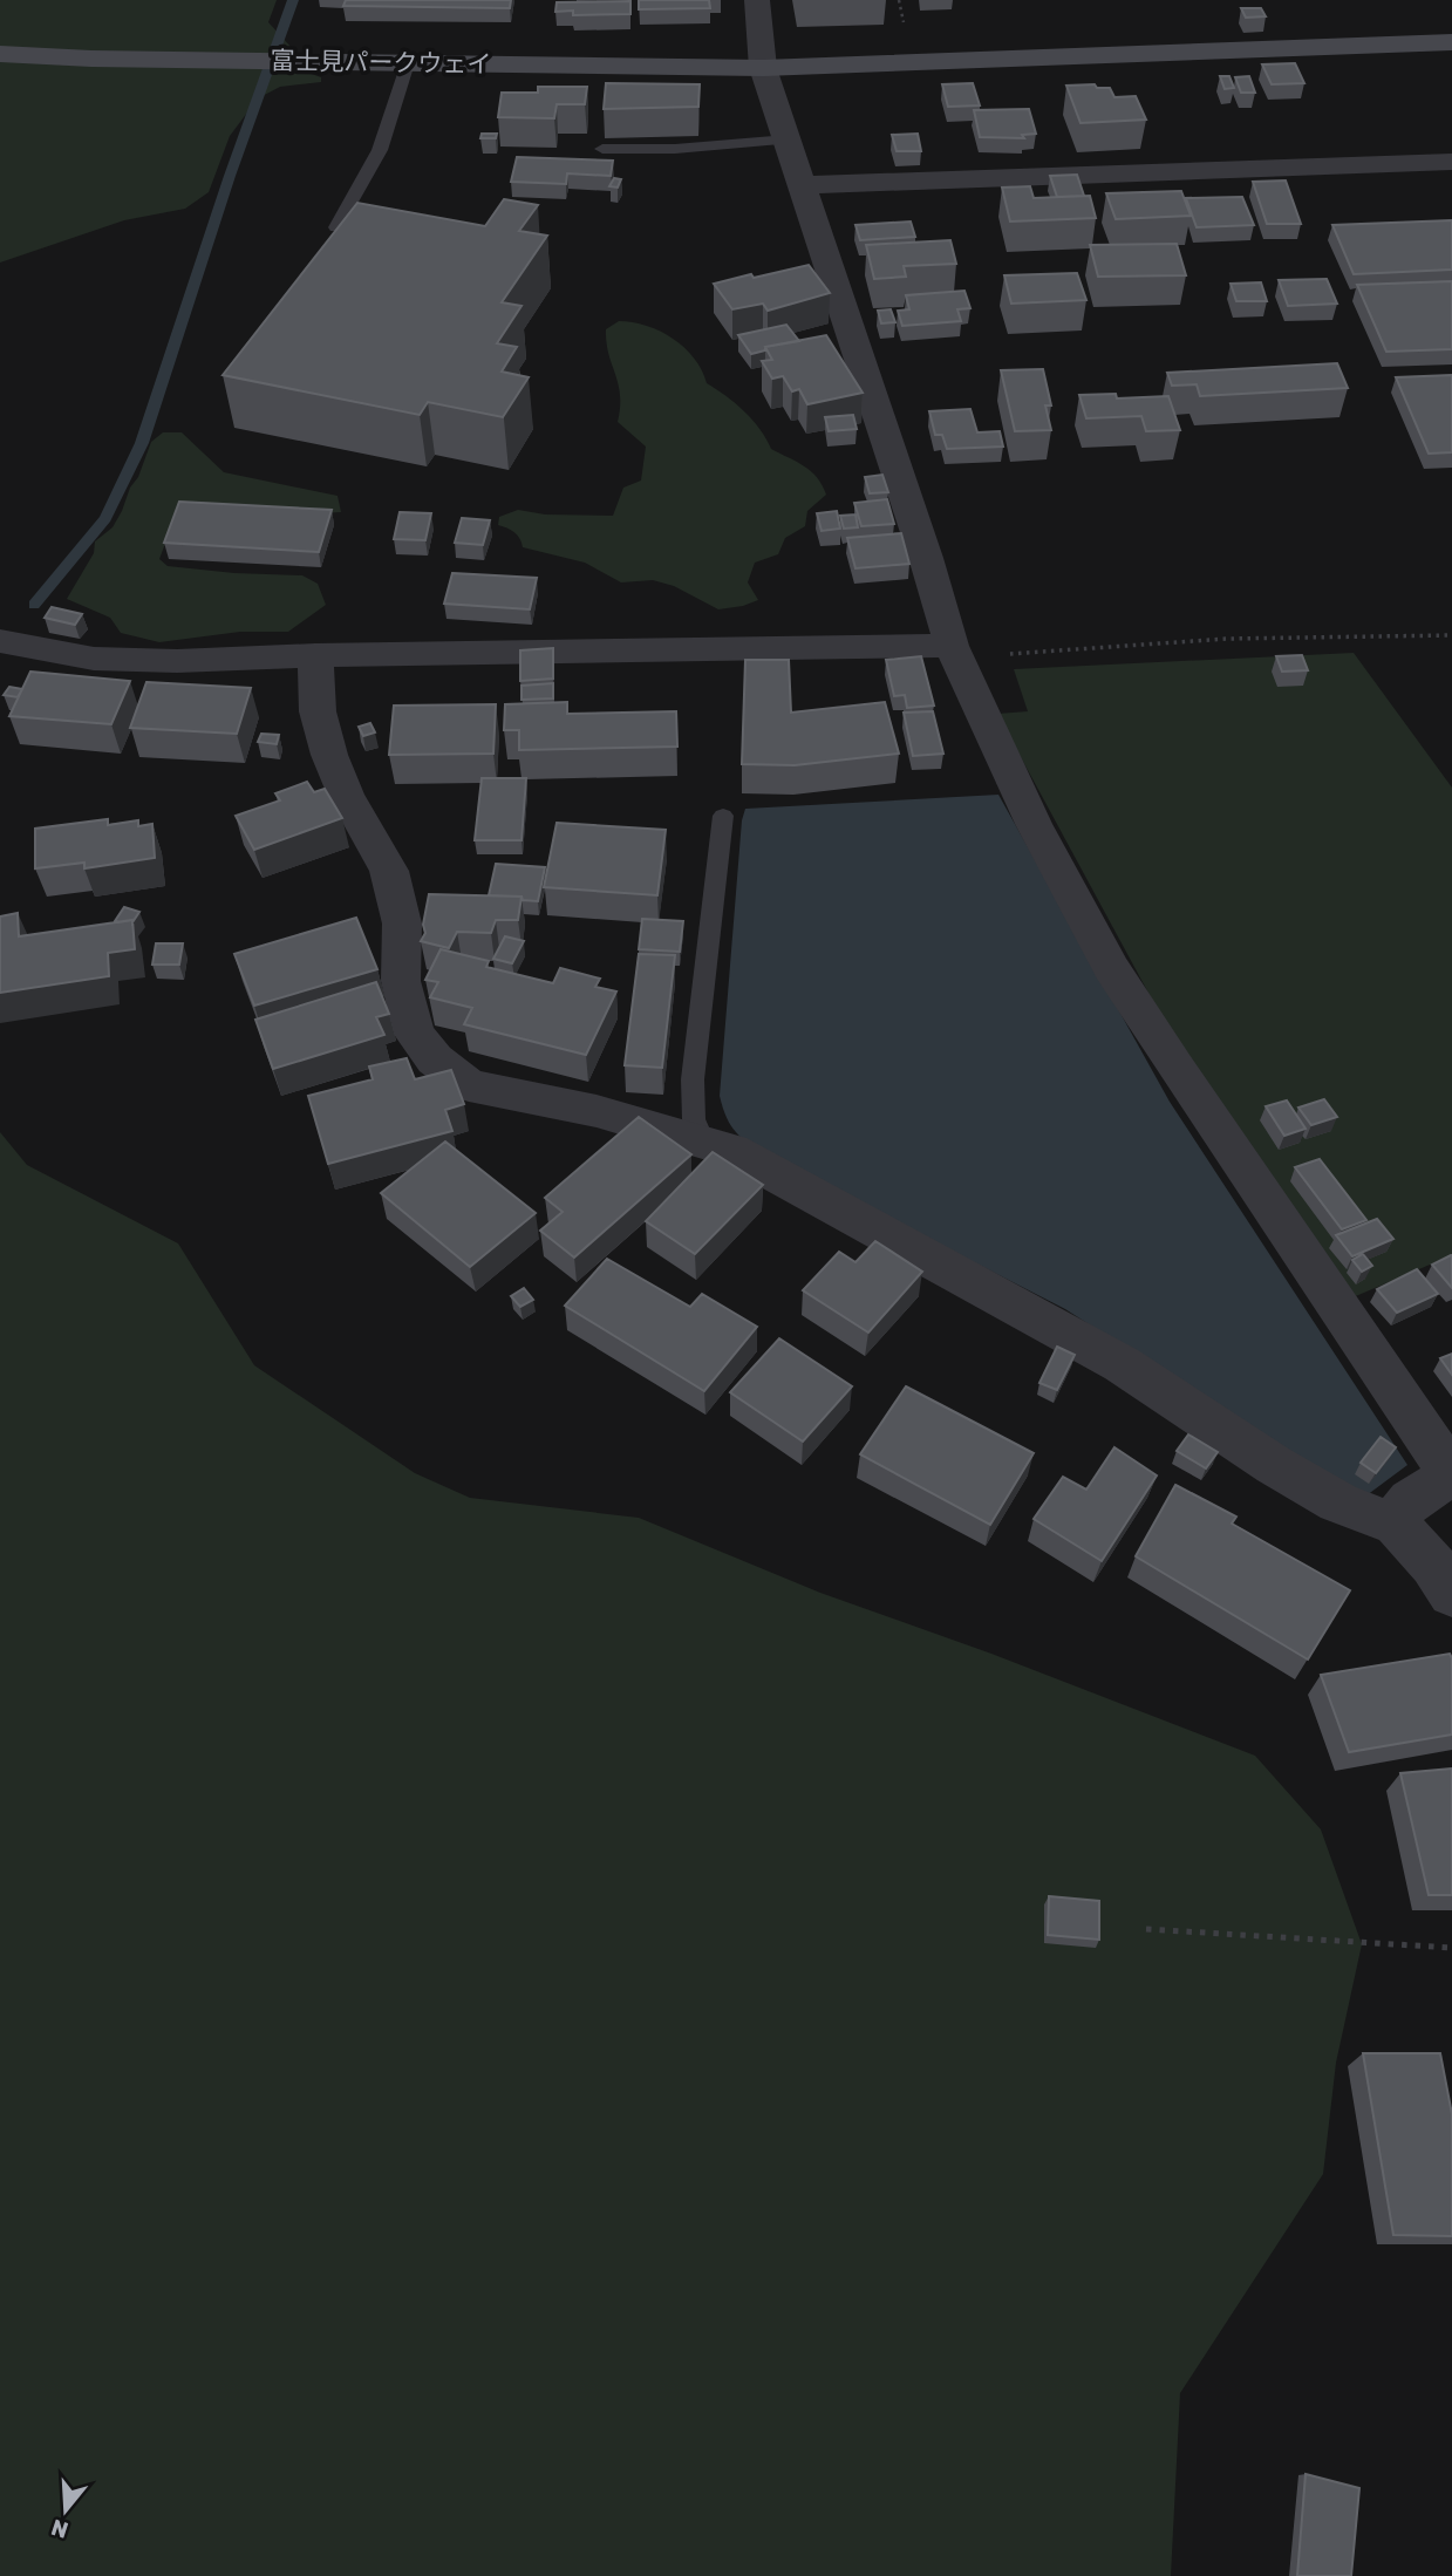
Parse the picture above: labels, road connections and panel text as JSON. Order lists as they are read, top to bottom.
{
  "streets": {
    "street": ["富士見パークウェイ"]
  },
  "north": "bottom"
}
